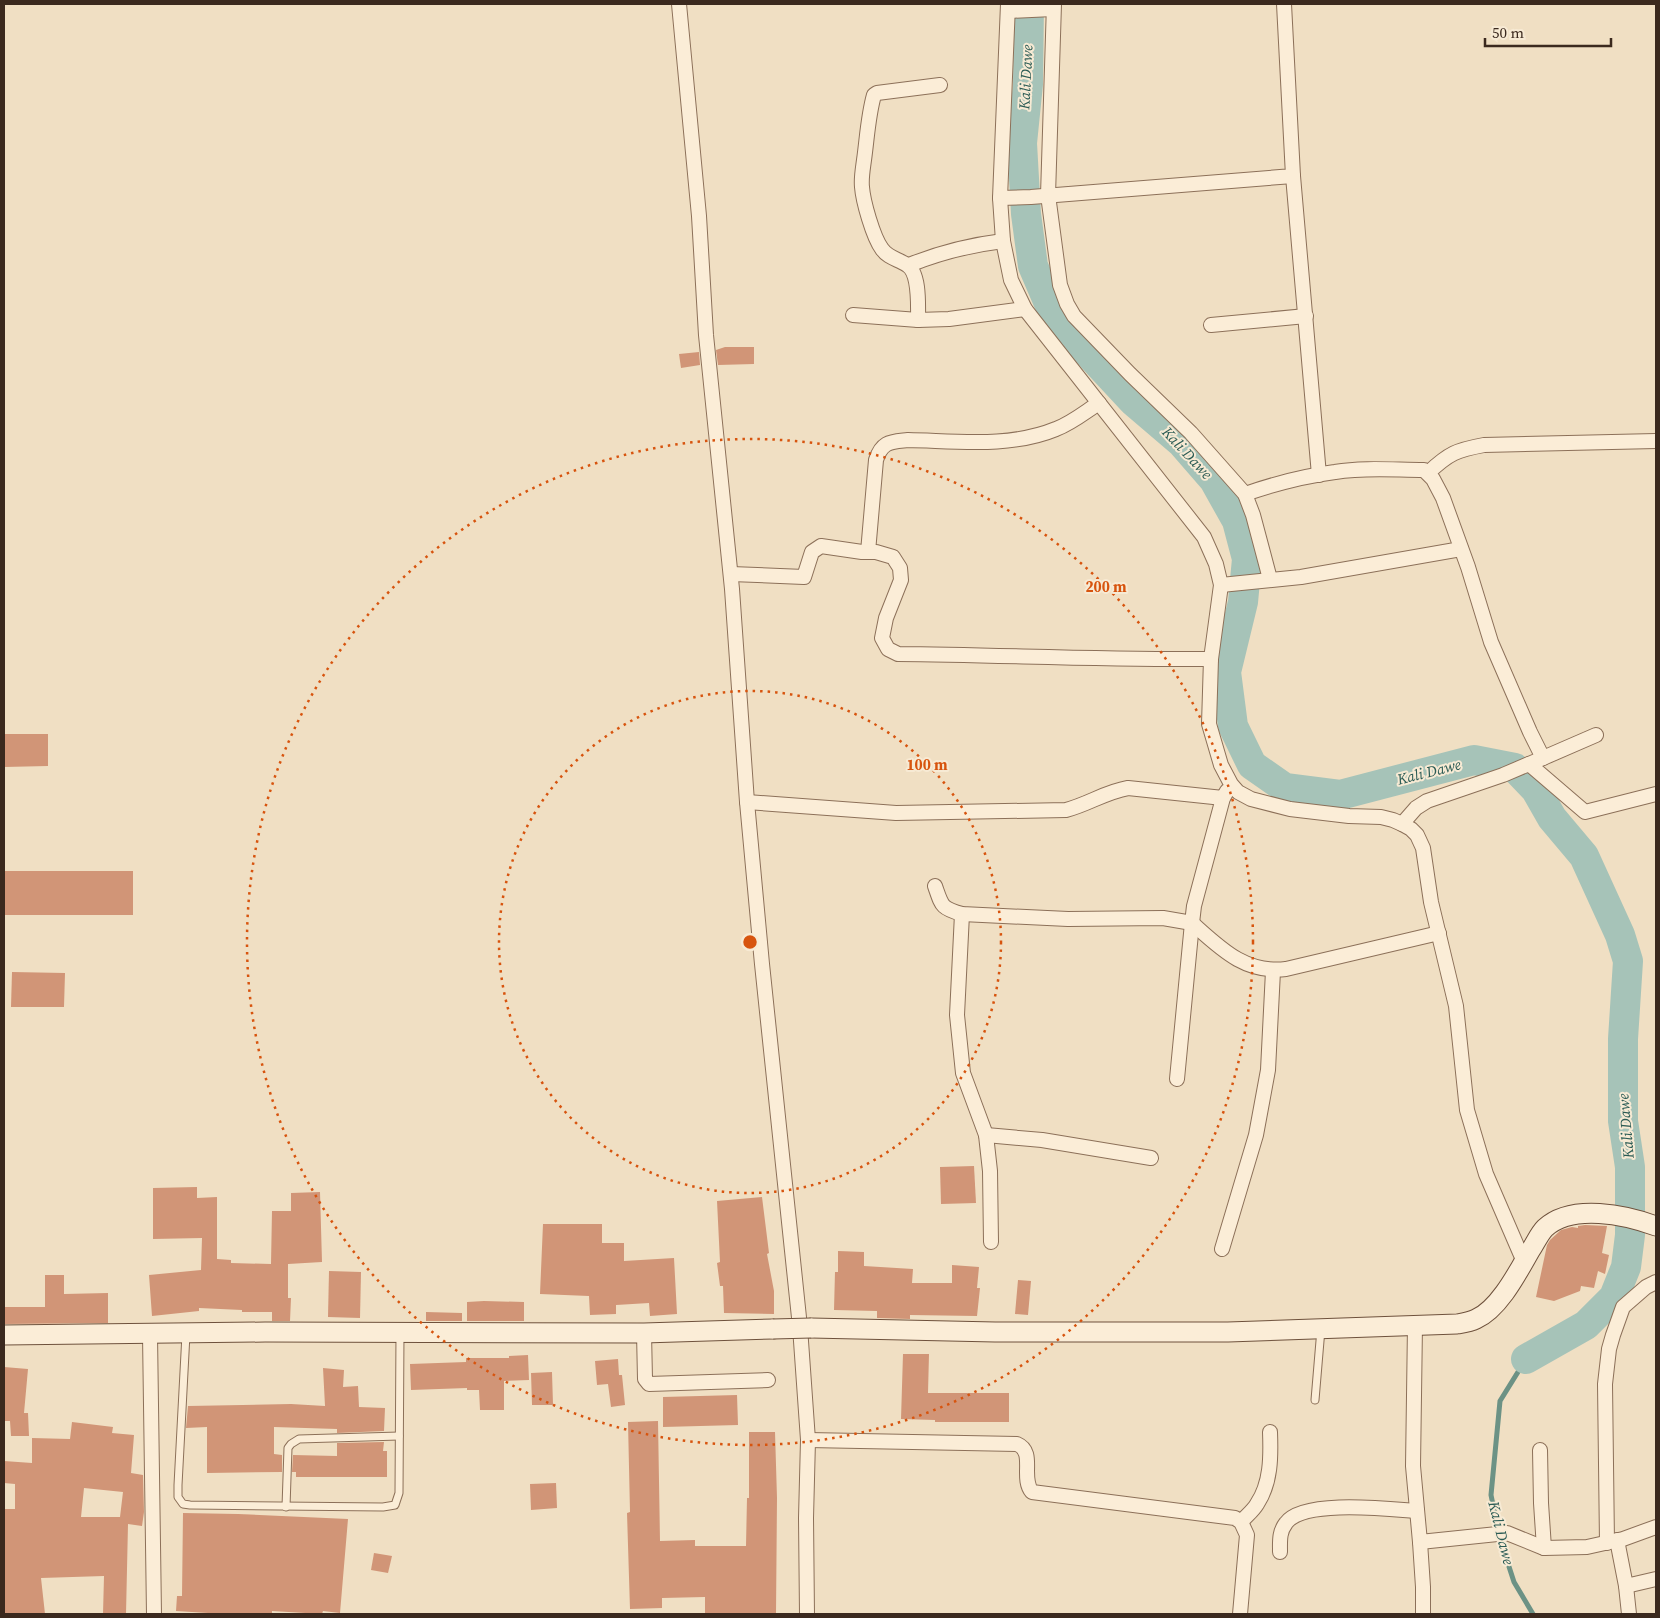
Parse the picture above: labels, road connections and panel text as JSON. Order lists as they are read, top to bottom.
{
  "water": ["Kali Dawe"],
  "scale_bar": "50 m",
  "rings": ["200 m", "100 m"]
}
